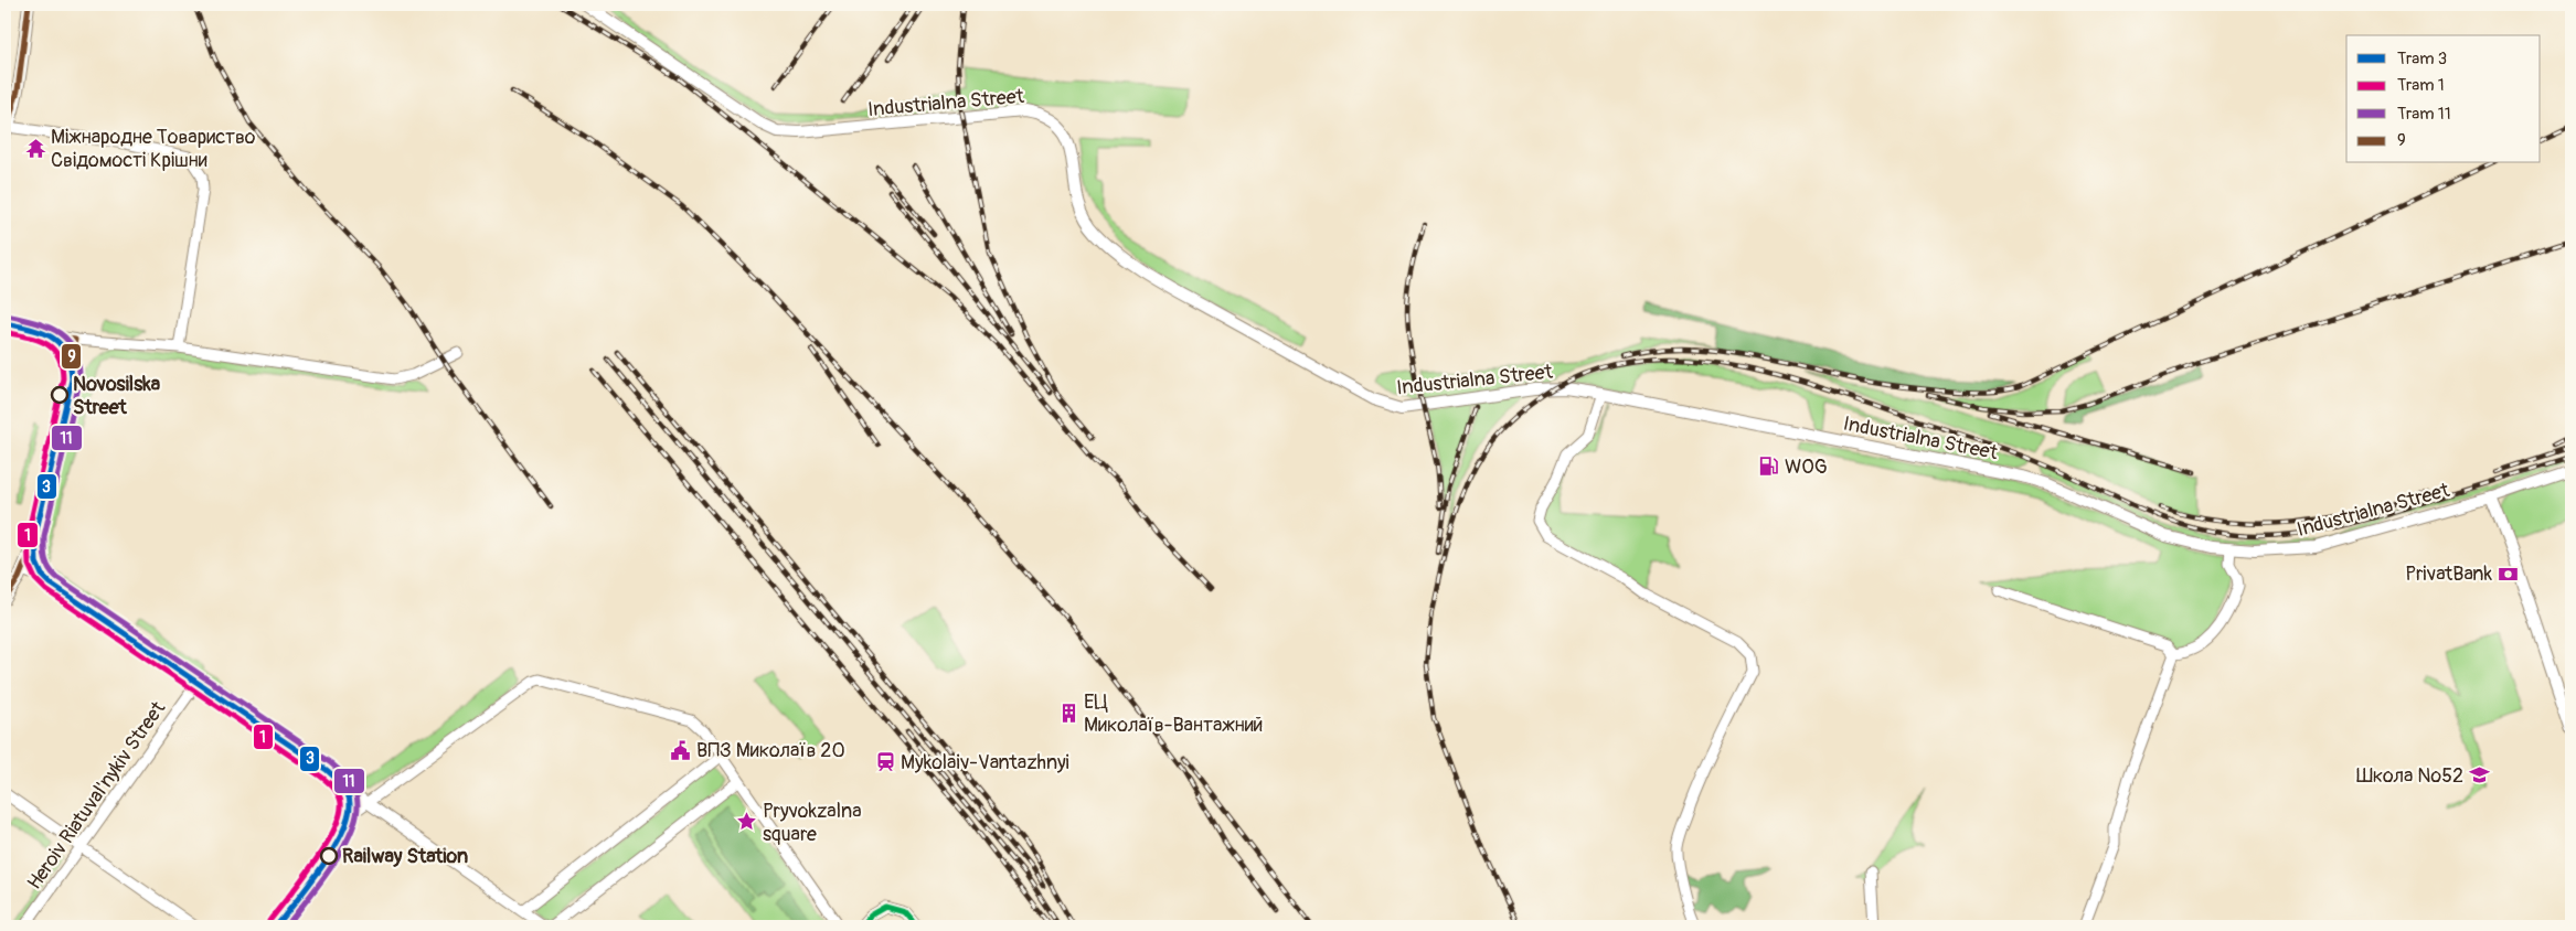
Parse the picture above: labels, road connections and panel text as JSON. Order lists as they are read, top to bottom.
{
  "streets": {
    "street": ["Industrialna Street", "Heroiv Riatuval'nykiv Street"]
  },
  "places": {
    "temple": ["Міжнародне Товариство Свідомості Крішни"],
    "other": ["Novosilska Street", "Railway Station"],
    "fuel station": ["WOG"],
    "bank": ["PrivatBank"],
    "building": ["ЕЦ Миколаїв-Вантажний"],
    "public building": ["ВПЗ Миколаїв 20"],
    "station": ["Mykolaiv-Vantazhnyi"],
    "school or university": ["Школа №52"],
    "place": ["Pryvokzalna square"]
  },
  "lines": [
    "transit line 9",
    "tram line 11",
    "tram line 3",
    "tram line 1"
  ],
  "legend": [
    "Tram 3",
    "Tram 1",
    "Tram 11",
    "9"
  ]
}
